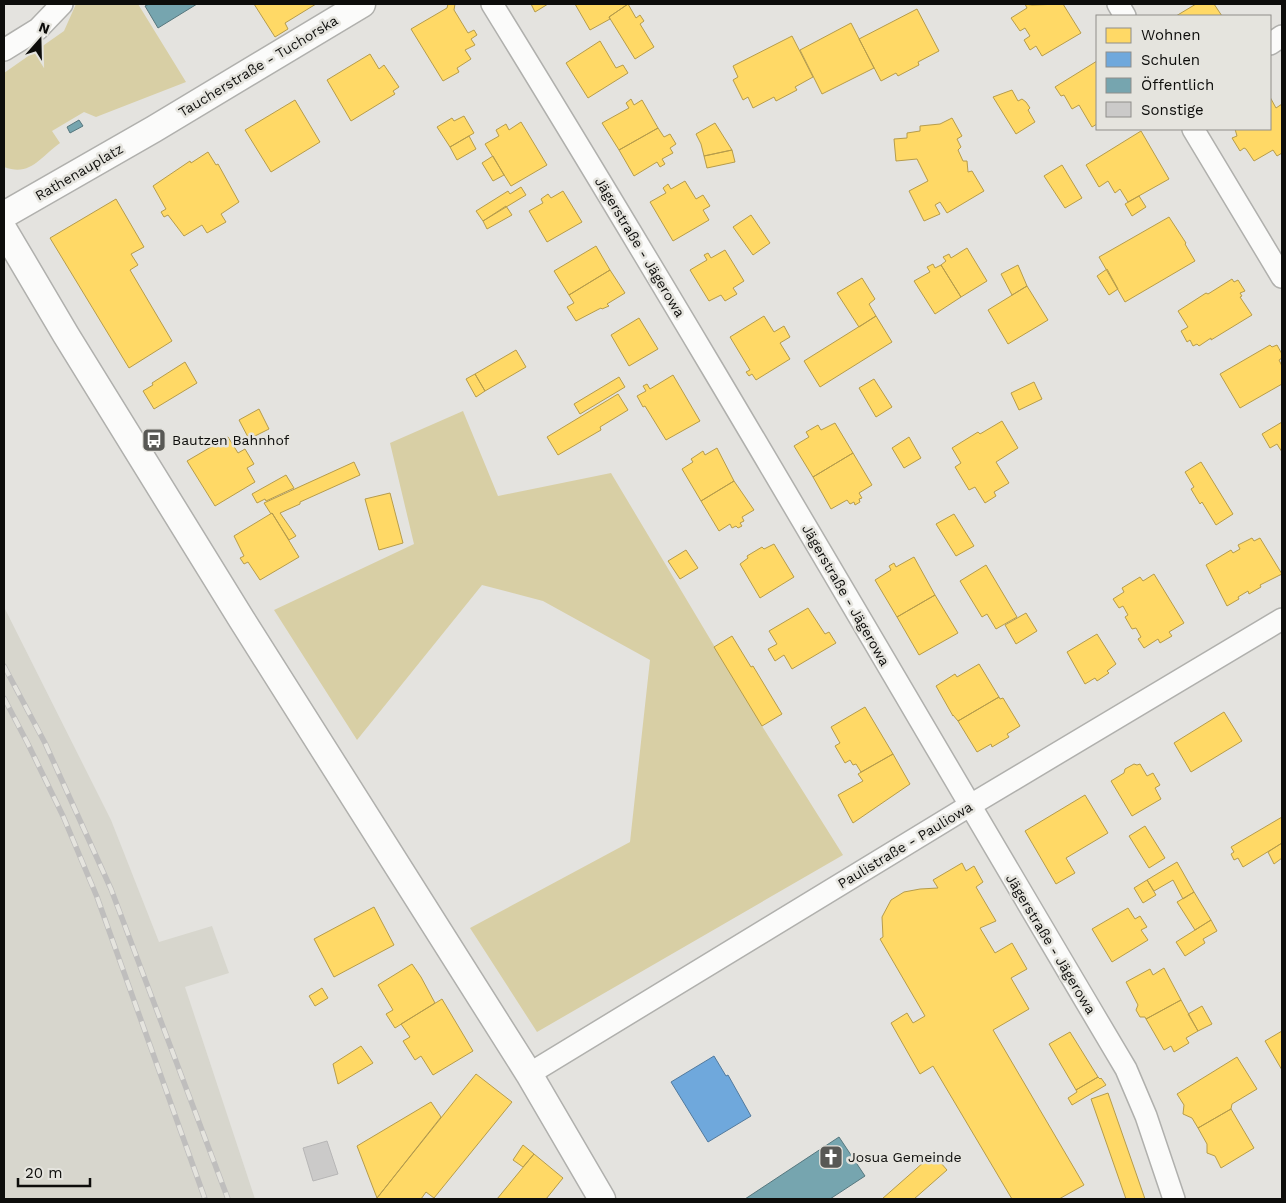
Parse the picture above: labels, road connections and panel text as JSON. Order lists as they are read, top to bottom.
{
  "streets": {
    "street": [
      "Taucherstraße - Tuchorska",
      "Rathenauplatz",
      "Jägerstraße - Jägerowa",
      "Paulistraße - Pauliowa"
    ]
  },
  "crossings": [
    ["Taucherstraße - Tuchorska", "Rathenauplatz"],
    ["Jägerstraße - Jägerowa", "Paulistraße - Pauliowa"]
  ],
  "places": {
    "bus stop": ["Bautzen Bahnhof"],
    "church": ["Josua Gemeinde"]
  },
  "legend": [
    "Wohnen",
    "Schulen",
    "Öffentlich",
    "Sonstige"
  ],
  "scale_bar": "20 m",
  "north": "top"
}
